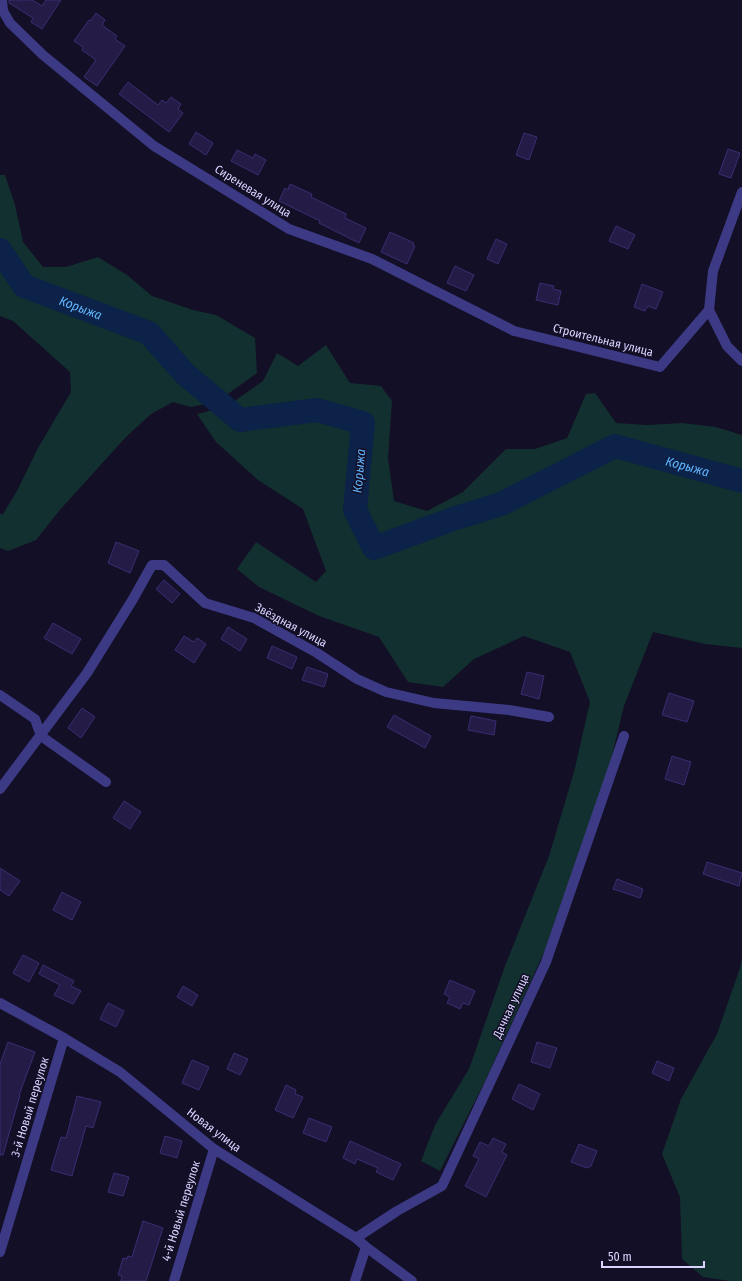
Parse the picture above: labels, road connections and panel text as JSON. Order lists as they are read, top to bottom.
{
  "streets": {
    "street": [
      "Сиреневая улица",
      "Строительная улица",
      "Звёздная улица",
      "Дачная улица",
      "3-й Новый переулок",
      "Новая улица",
      "4-й Новый переулок"
    ]
  },
  "crossings": [
    ["Сиреневая улица", "Строительная улица"],
    ["Дачная улица", "Новая улица"],
    ["3-й Новый переулок", "Новая улица"],
    ["Новая улица", "4-й Новый переулок"]
  ],
  "water": ["Корыжа"],
  "scale_bar": "50 m"
}
